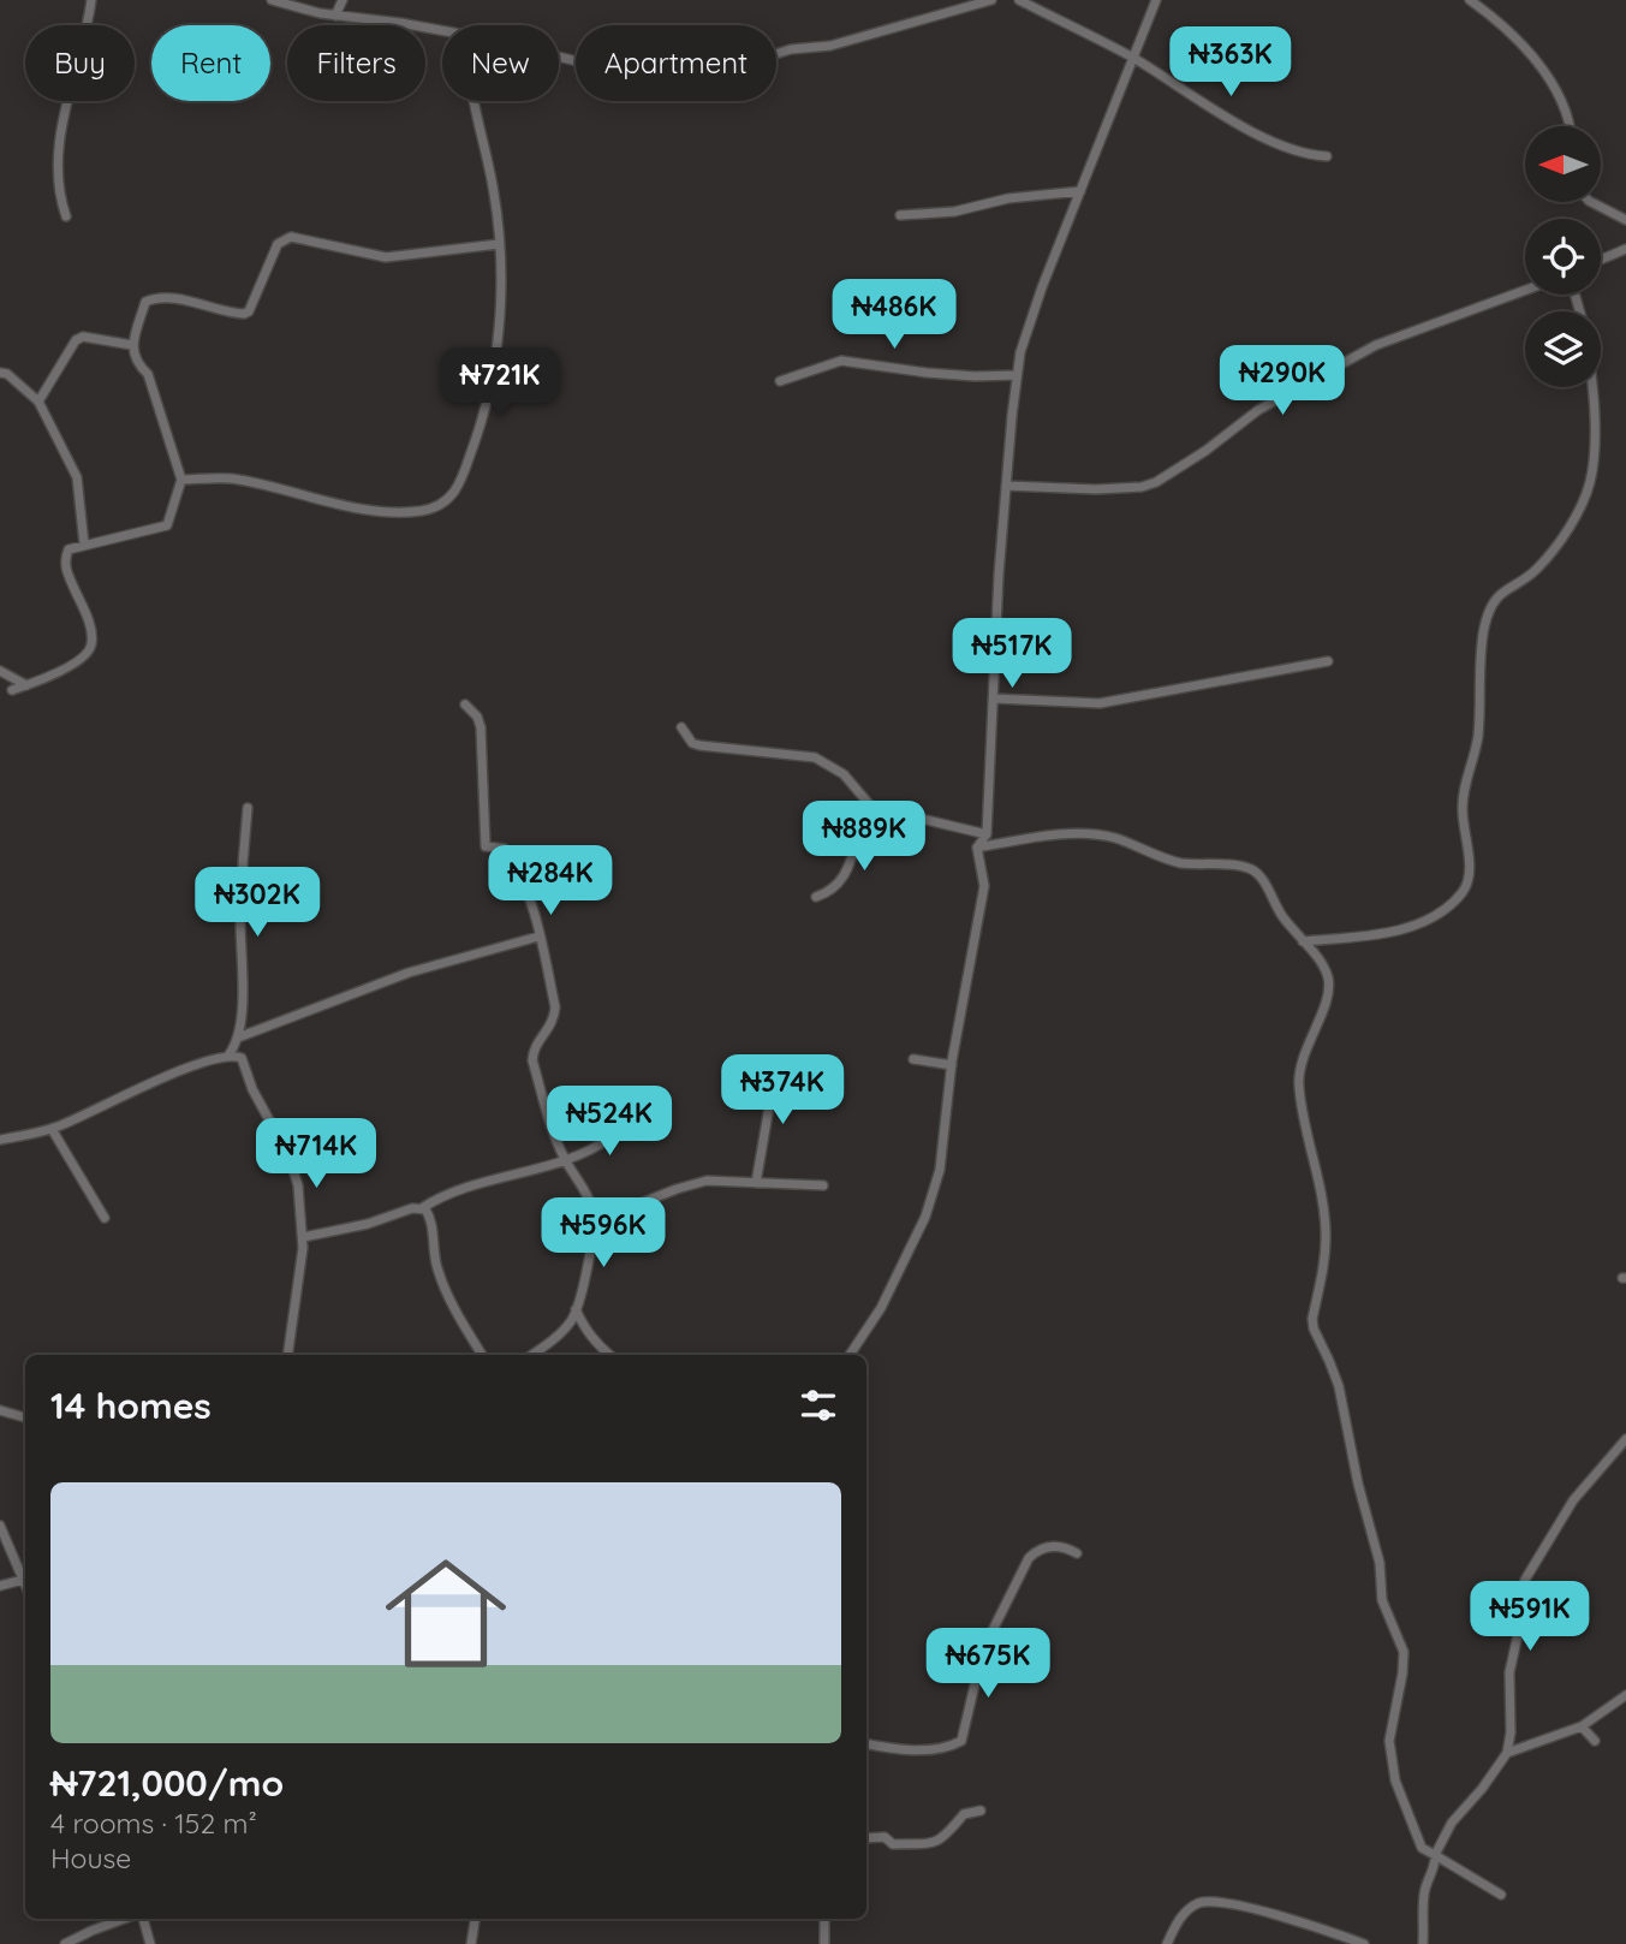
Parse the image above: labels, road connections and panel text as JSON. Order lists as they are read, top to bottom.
{
  "north": "left",
  "page": {
    "chip": [
      "Buy",
      "Rent",
      "Filters",
      "New",
      "Apartment"
    ],
    "price": [
      "₦363K",
      "₦486K",
      "₦290K",
      "₦721K",
      "₦517K",
      "₦889K",
      "₦284K",
      "₦302K",
      "₦374K",
      "₦524K",
      "₦714K",
      "₦596K",
      "₦591K",
      "₦675K"
    ],
    "heading": "14 homes",
    "list": [
      {
        "name": "₦721,000/mo",
        "note": "4 rooms · 152 m² · House"
      }
    ]
  }
}
